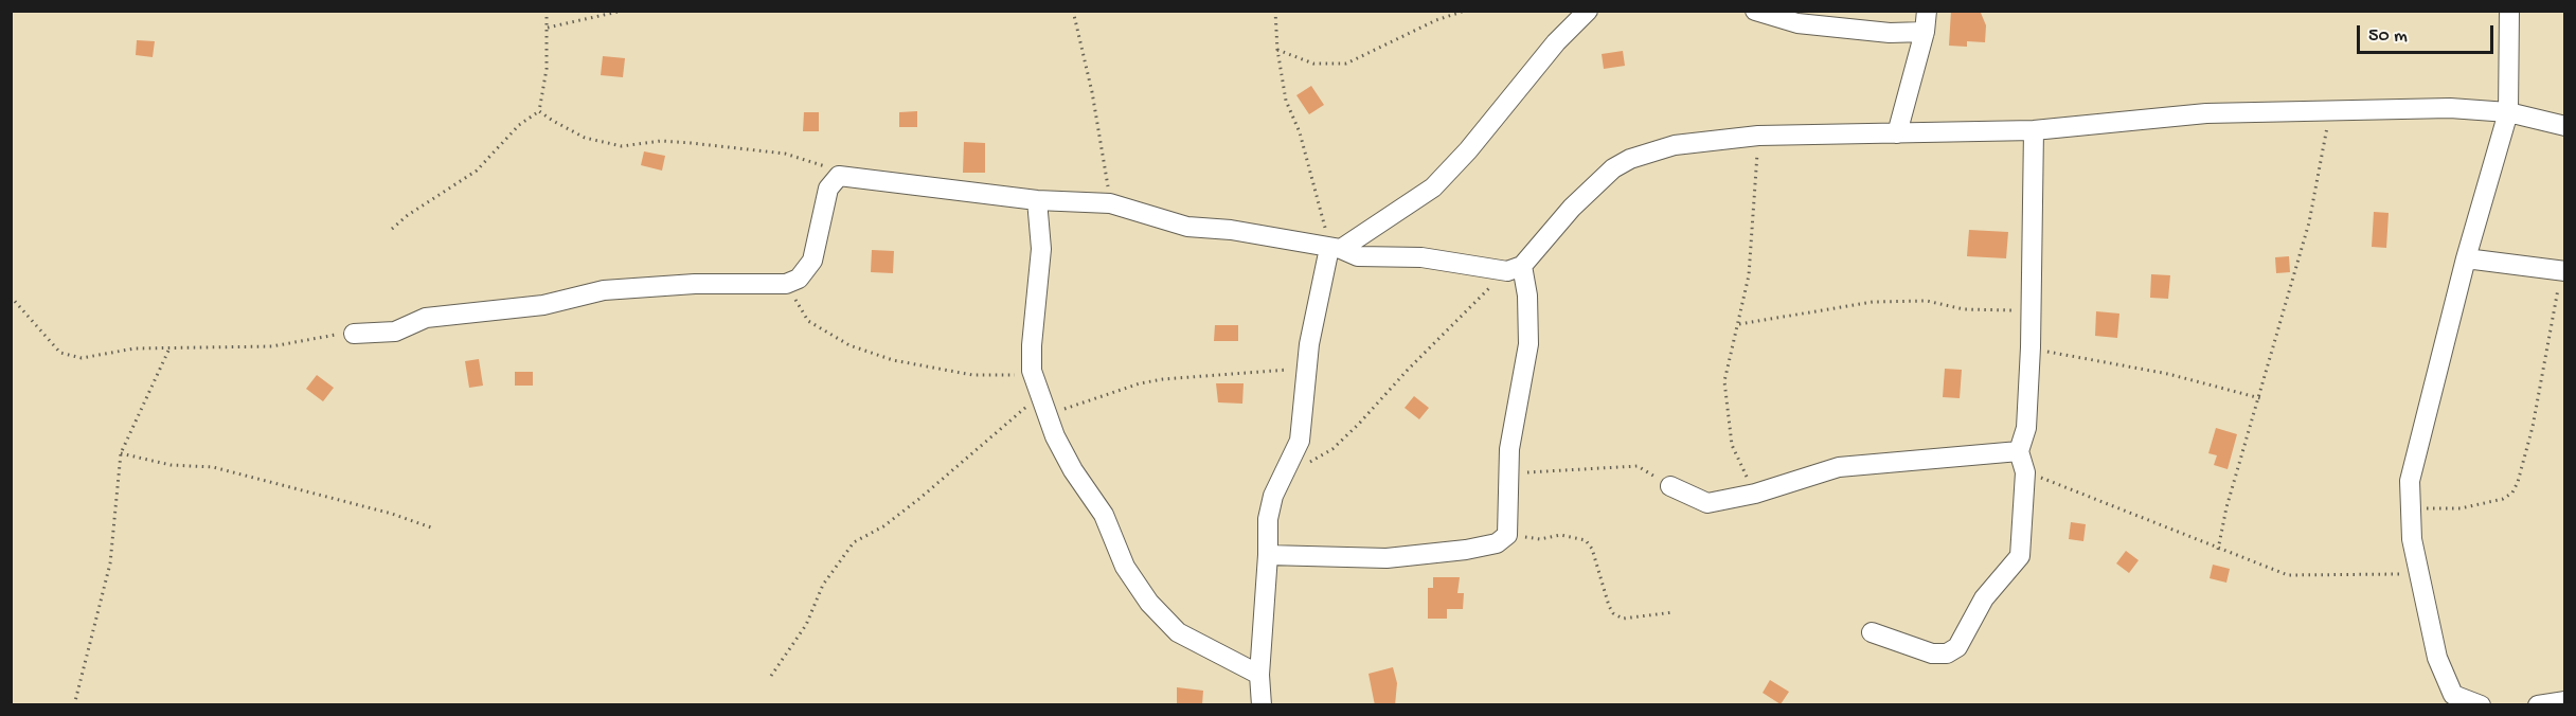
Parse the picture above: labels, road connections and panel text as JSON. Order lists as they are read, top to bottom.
{
  "scale_bar": "50 m"
}
